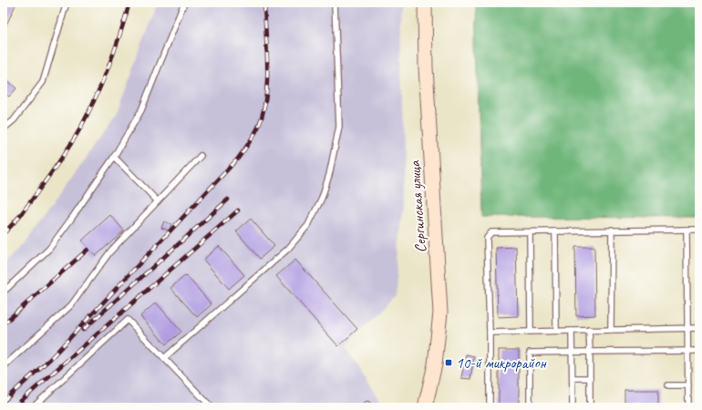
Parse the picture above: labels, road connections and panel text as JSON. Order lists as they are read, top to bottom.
{
  "streets": {
    "main road": ["Сергинская улица"]
  },
  "places": {
    "transit": ["10-й микрорайон"]
  }
}
